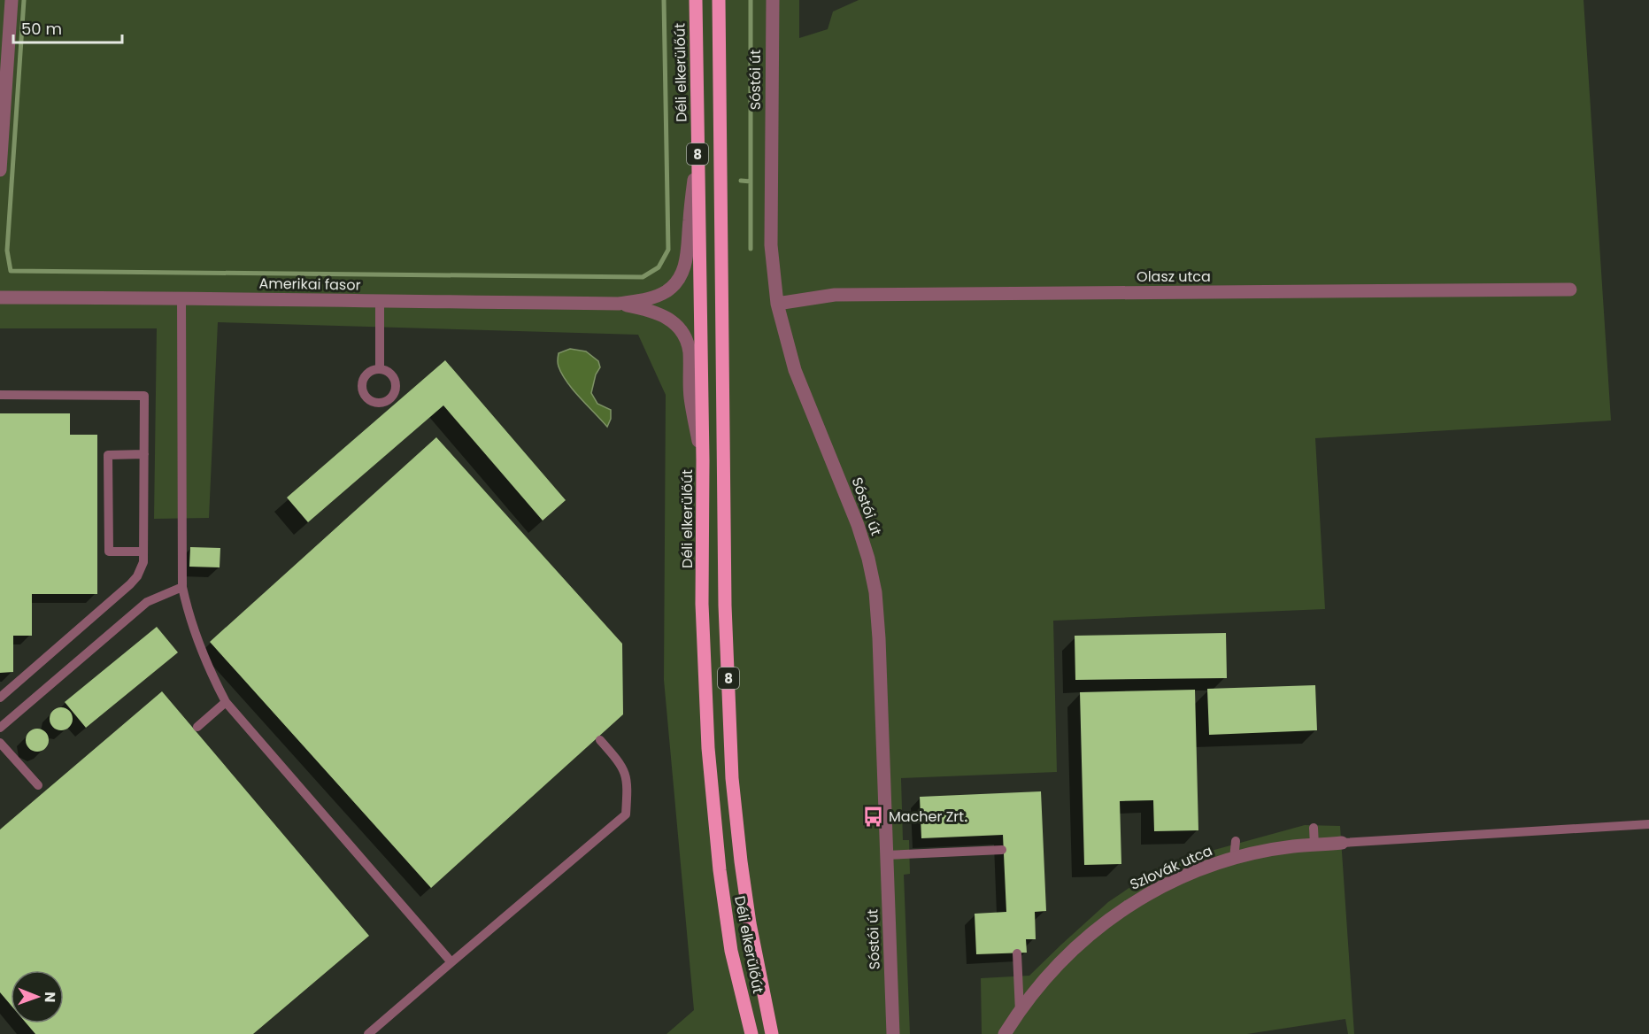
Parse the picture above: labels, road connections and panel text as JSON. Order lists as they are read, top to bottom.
{
  "streets": {
    "main road": ["Déli elkerülőút", "8"],
    "street": [
      "Sóstói út",
      "Olasz utca",
      "Amerikai fasor",
      "Szlovák utca"
    ]
  },
  "crossings": [
    ["Sóstói út", "Olasz utca"]
  ],
  "places": {
    "bus stop": ["Macher Zrt."]
  },
  "scale_bar": "50 m",
  "north": "right"
}
